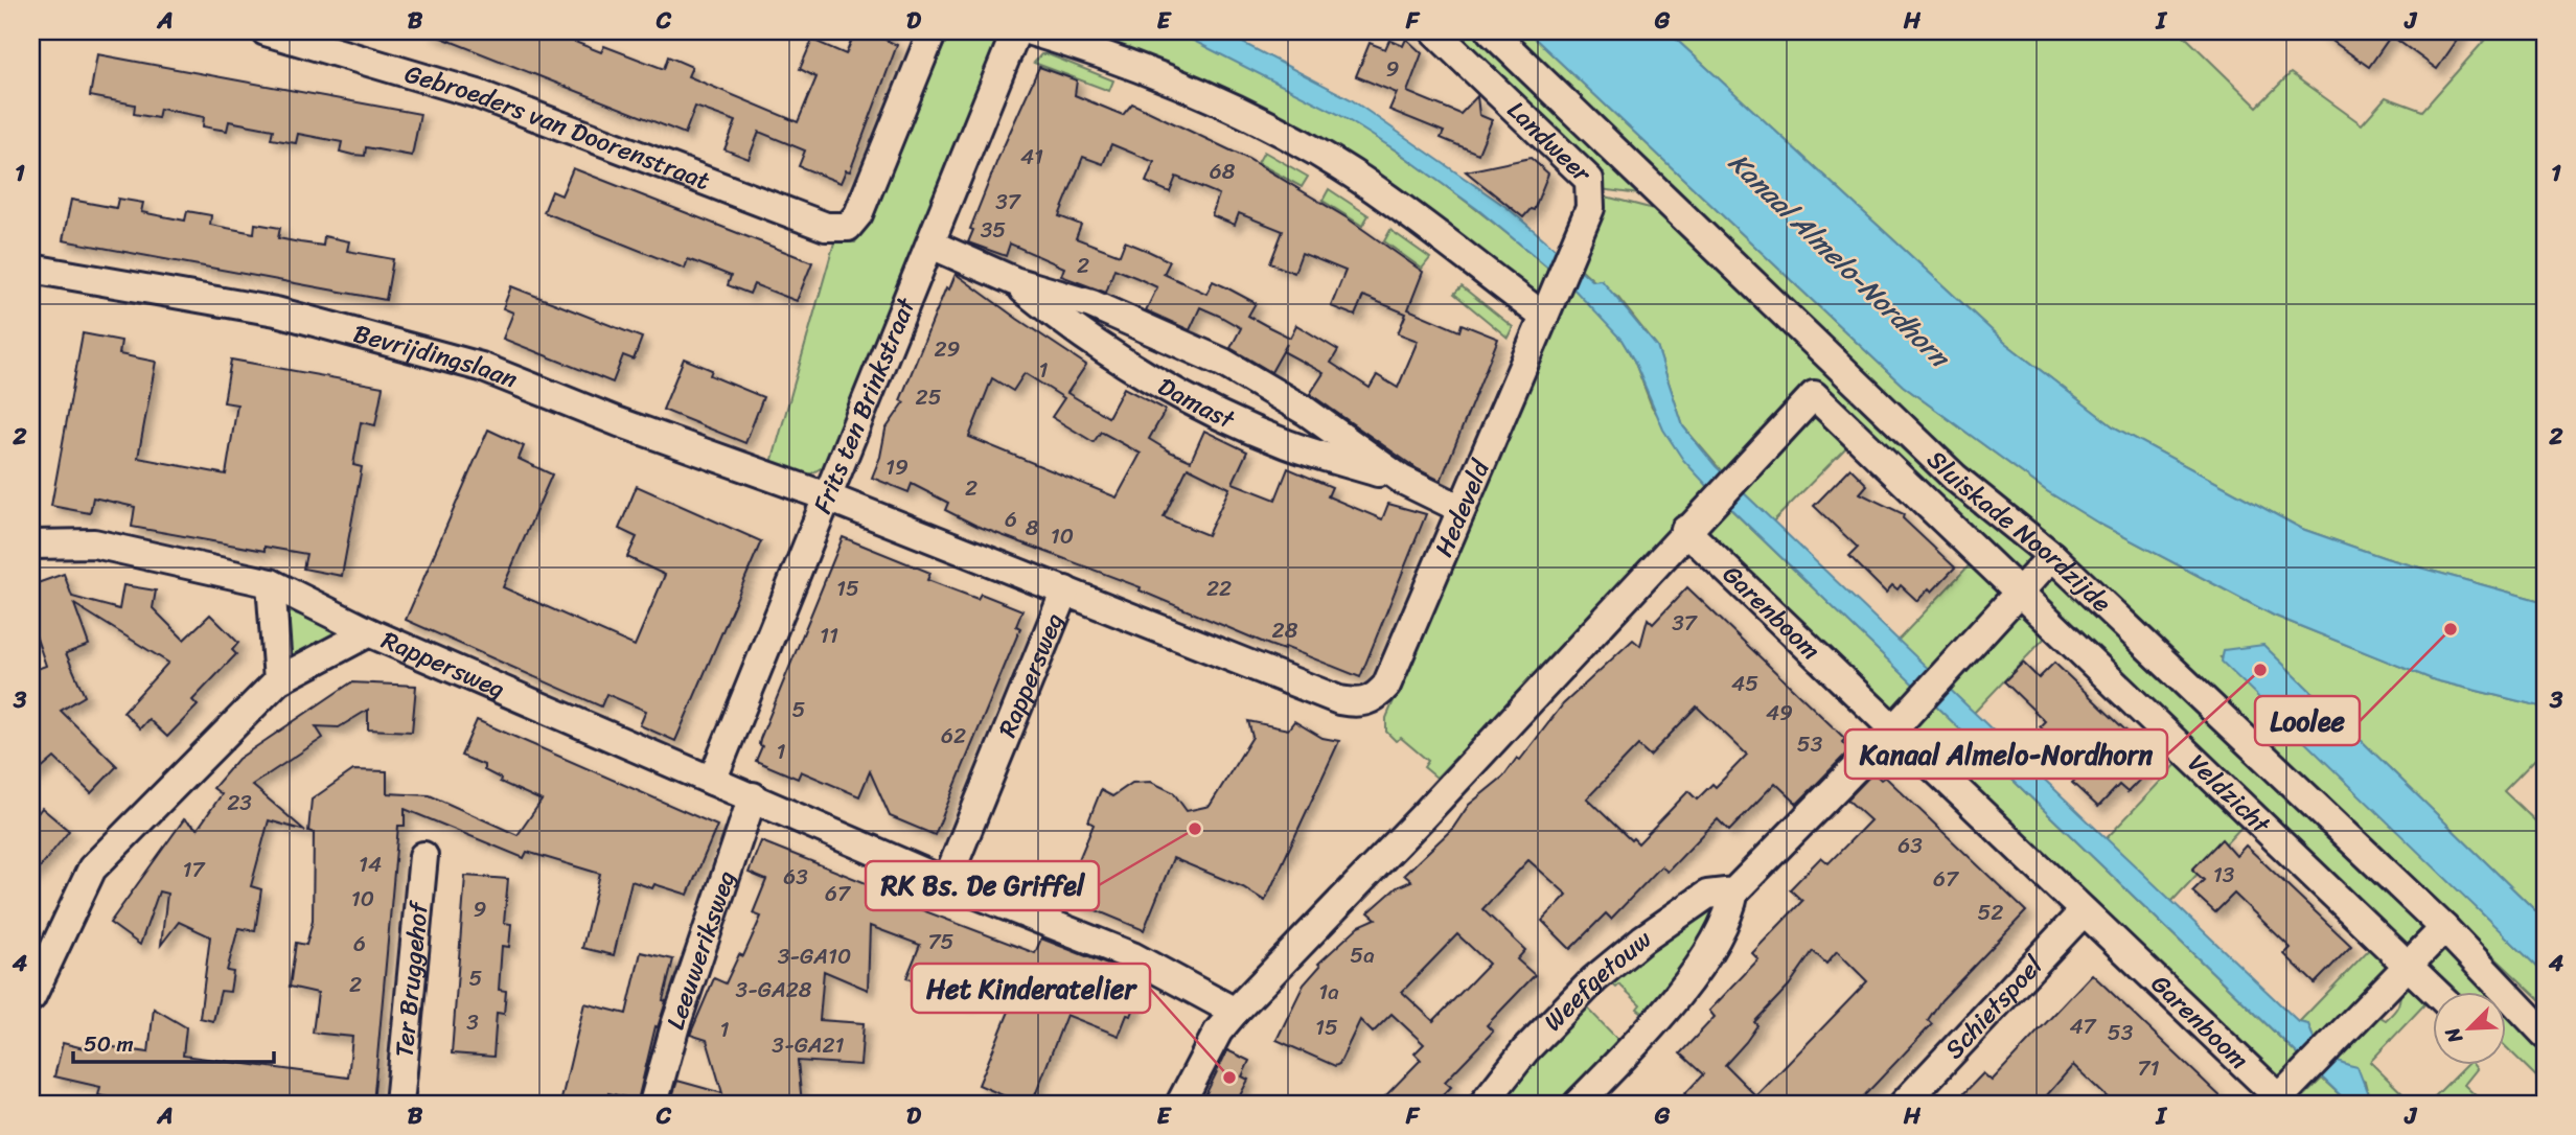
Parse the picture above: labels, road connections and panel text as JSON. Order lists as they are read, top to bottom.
{
  "streets": {
    "street": [
      "Gebroeders van Doorenstraat",
      "Landweer",
      "Bevrijdingslaan",
      "Damast",
      "Frits ten Brinkstraat",
      "Hedeveld",
      "Sluiskade Noordzijde",
      "Garenboom",
      "Rappersweg",
      "Veldzicht",
      "Leeuweriksweg",
      "Ter Bruggehof",
      "Weefgetouw",
      "Schietspoel"
    ]
  },
  "crossings": [
    ["Landweer", "Hedeveld"],
    ["Bevrijdingslaan", "Frits ten Brinkstraat"],
    ["Bevrijdingslaan", "Hedeveld"],
    ["Damast", "Frits ten Brinkstraat"],
    ["Damast", "Hedeveld"],
    ["Frits ten Brinkstraat", "Hedeveld"],
    ["Frits ten Brinkstraat", "Rappersweg"],
    ["Hedeveld", "Rappersweg"],
    ["Garenboom", "Schietspoel"],
    ["Rappersweg", "Leeuweriksweg"]
  ],
  "water": ["Kanaal Almelo-Nordhorn"],
  "places": [
    "Loolee",
    "Kanaal Almelo-Nordhorn",
    "RK Bs. De Griffel",
    "Het Kinderatelier"
  ],
  "house_numbers": [
    "9",
    "41",
    "68",
    "37",
    "35",
    "2",
    "29",
    "1",
    "25",
    "19",
    "2",
    "6",
    "8",
    "10",
    "15",
    "22",
    "37",
    "28",
    "11",
    "45",
    "5",
    "49",
    "62",
    "53",
    "1",
    "23",
    "63",
    "14",
    "17",
    "13",
    "63",
    "67",
    "67",
    "10",
    "9",
    "52",
    "75",
    "6",
    "5a",
    "3-GA10",
    "5",
    "2",
    "3-GA28",
    "1a",
    "3",
    "47",
    "15",
    "1",
    "53",
    "3-GA21",
    "71"
  ],
  "scale_bar": "50 m",
  "north": "bottom left",
  "grid": {
    "columns": [
      "A",
      "B",
      "C",
      "D",
      "E",
      "F",
      "G",
      "H",
      "I",
      "J"
    ],
    "rows": [
      "1",
      "2",
      "3",
      "4"
    ]
  }
}
